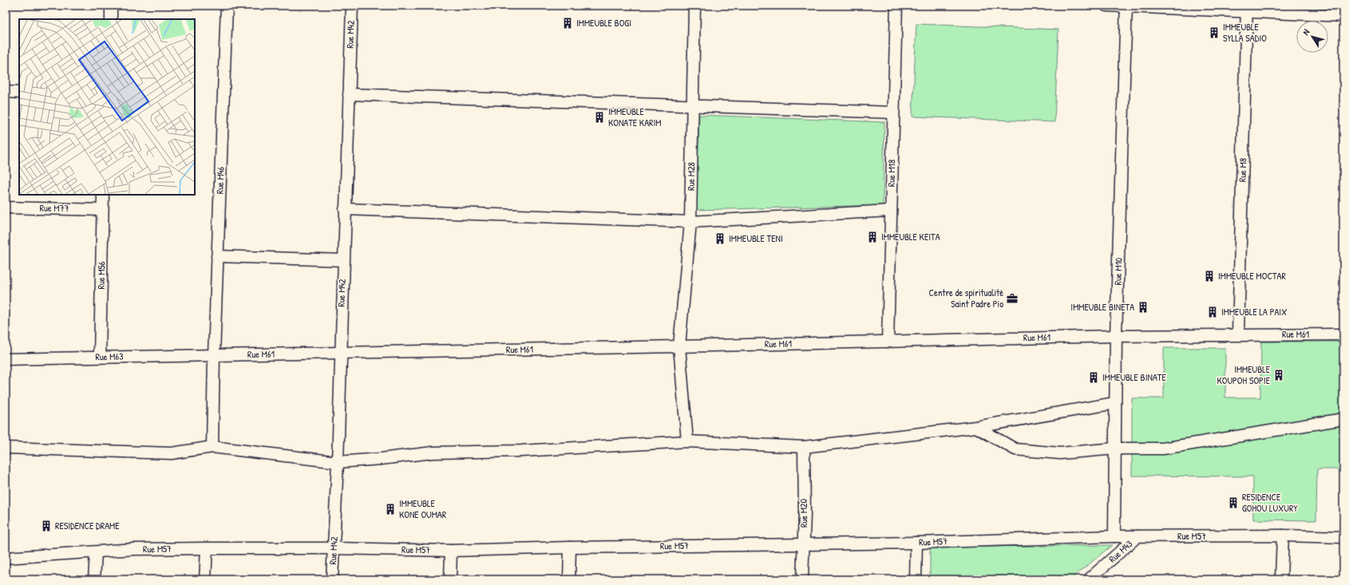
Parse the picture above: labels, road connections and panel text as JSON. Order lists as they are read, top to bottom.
{
  "streets": {
    "street": [
      "Rue M42",
      "Rue M8",
      "Rue M18",
      "Rue M28",
      "Rue M46",
      "Rue M77",
      "Rue M10",
      "Rue M56",
      "Rue M61",
      "Rue M63",
      "Rue M20",
      "Rue M57",
      "Rue M43"
    ]
  },
  "crossings": [
    ["Rue M42", "Rue M61"],
    ["Rue M42", "Rue M57"],
    ["Rue M8", "Rue M61"],
    ["Rue M18", "Rue M61"],
    ["Rue M28", "Rue M61"],
    ["Rue M46", "Rue M61"],
    ["Rue M46", "Rue M63"],
    ["Rue M77", "Rue M56"],
    ["Rue M10", "Rue M61"],
    ["Rue M10", "Rue M57"],
    ["Rue M56", "Rue M63"],
    ["Rue M61", "Rue M63"],
    ["Rue M20", "Rue M57"],
    ["Rue M57", "Rue M43"]
  ],
  "places": {
    "building": [
      "IMMEUBLE BOGI",
      "IMMEUBLE SYLLA SADIO",
      "IMMEUBLE KONATE KARIM",
      "IMMEUBLE KEITA",
      "IMMEUBLE TENI",
      "IMMEUBLE MOCTAR",
      "IMMEUBLE BINETA",
      "IMMEUBLE LA PAIX",
      "IMMEUBLE KOUPOH SOPIE",
      "IMMEUBLE BINATE",
      "RESIDENCE GOHOU LUXURY",
      "IMMEUBLE KONE OUMAR",
      "RESIDENCE DRAME"
    ],
    "office": ["Centre de spiritualité Saint Padre Pio"]
  },
  "north": "top left"
}
